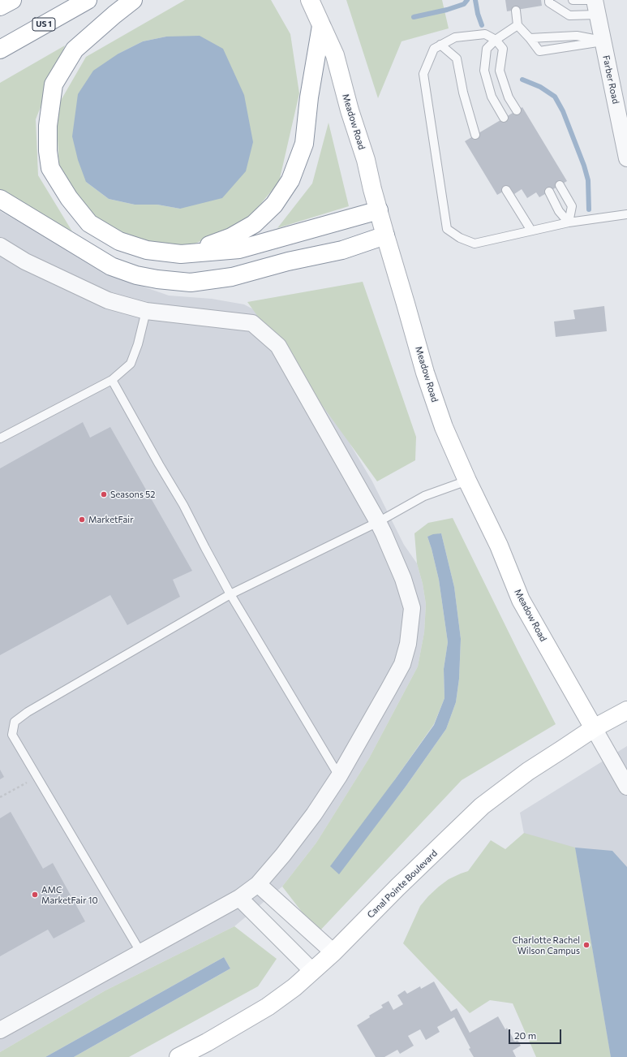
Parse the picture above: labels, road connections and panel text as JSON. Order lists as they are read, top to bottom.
{
  "streets": {
    "main road": ["US 1", "Meadow Road", "Canal Pointe Boulevard"],
    "street": ["Farber Road"]
  },
  "crossings": [
    ["Meadow Road", "Canal Pointe Boulevard"]
  ],
  "places": [
    "Seasons 52",
    "MarketFair",
    "AMC MarketFair 10",
    "Charlotte Rachel Wilson Campus"
  ],
  "scale_bar": "20 m"
}
